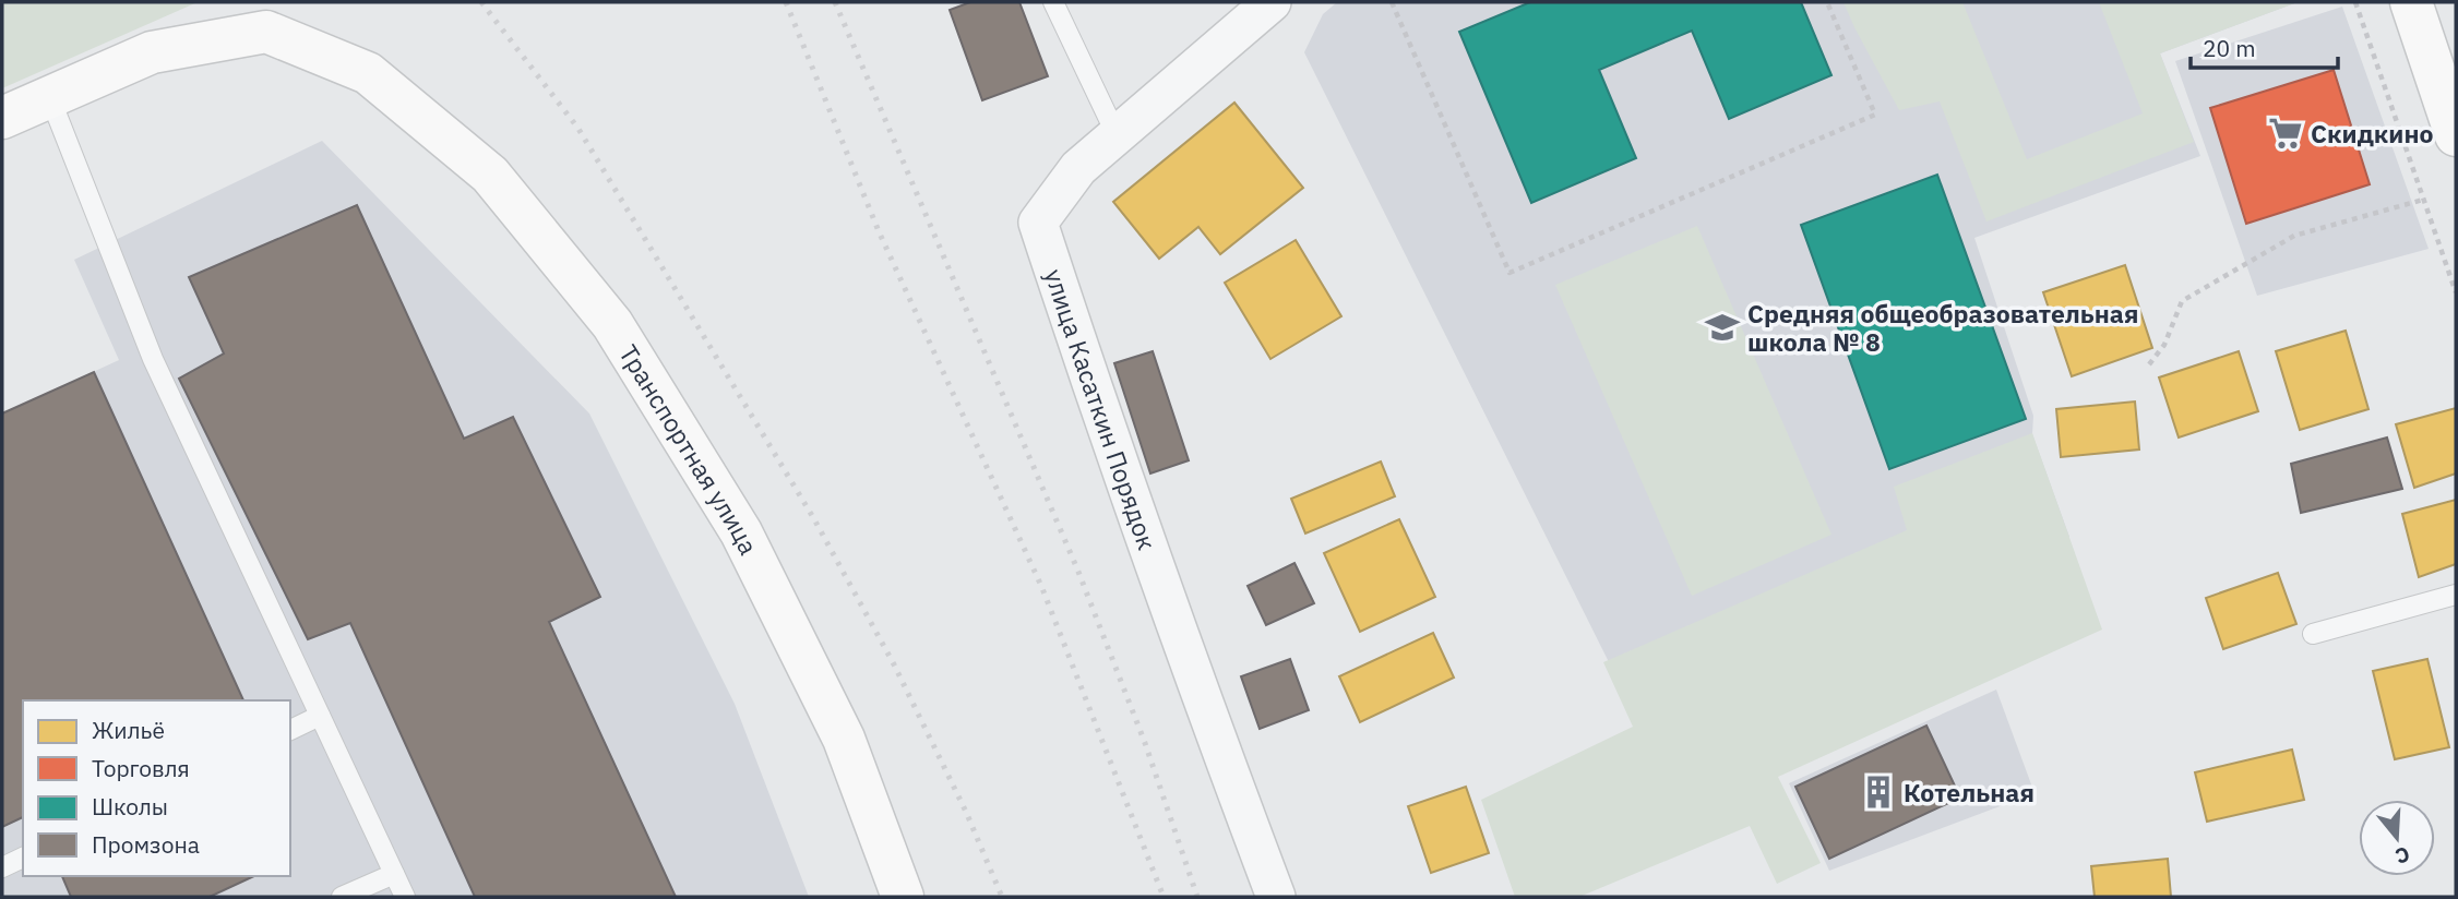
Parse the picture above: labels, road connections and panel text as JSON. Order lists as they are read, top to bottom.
{
  "streets": {
    "main road": ["Транспортная улица"],
    "street": ["улица Касаткин Порядок"]
  },
  "places": {
    "supermarket": ["Скидкино"],
    "school or university": ["Средняя общеобразовательная школа № 8"],
    "building": ["Котельная"]
  },
  "legend": [
    "Жильё",
    "Торговля",
    "Школы",
    "Промзона"
  ],
  "scale_bar": "20 m",
  "north": "bottom"
}
